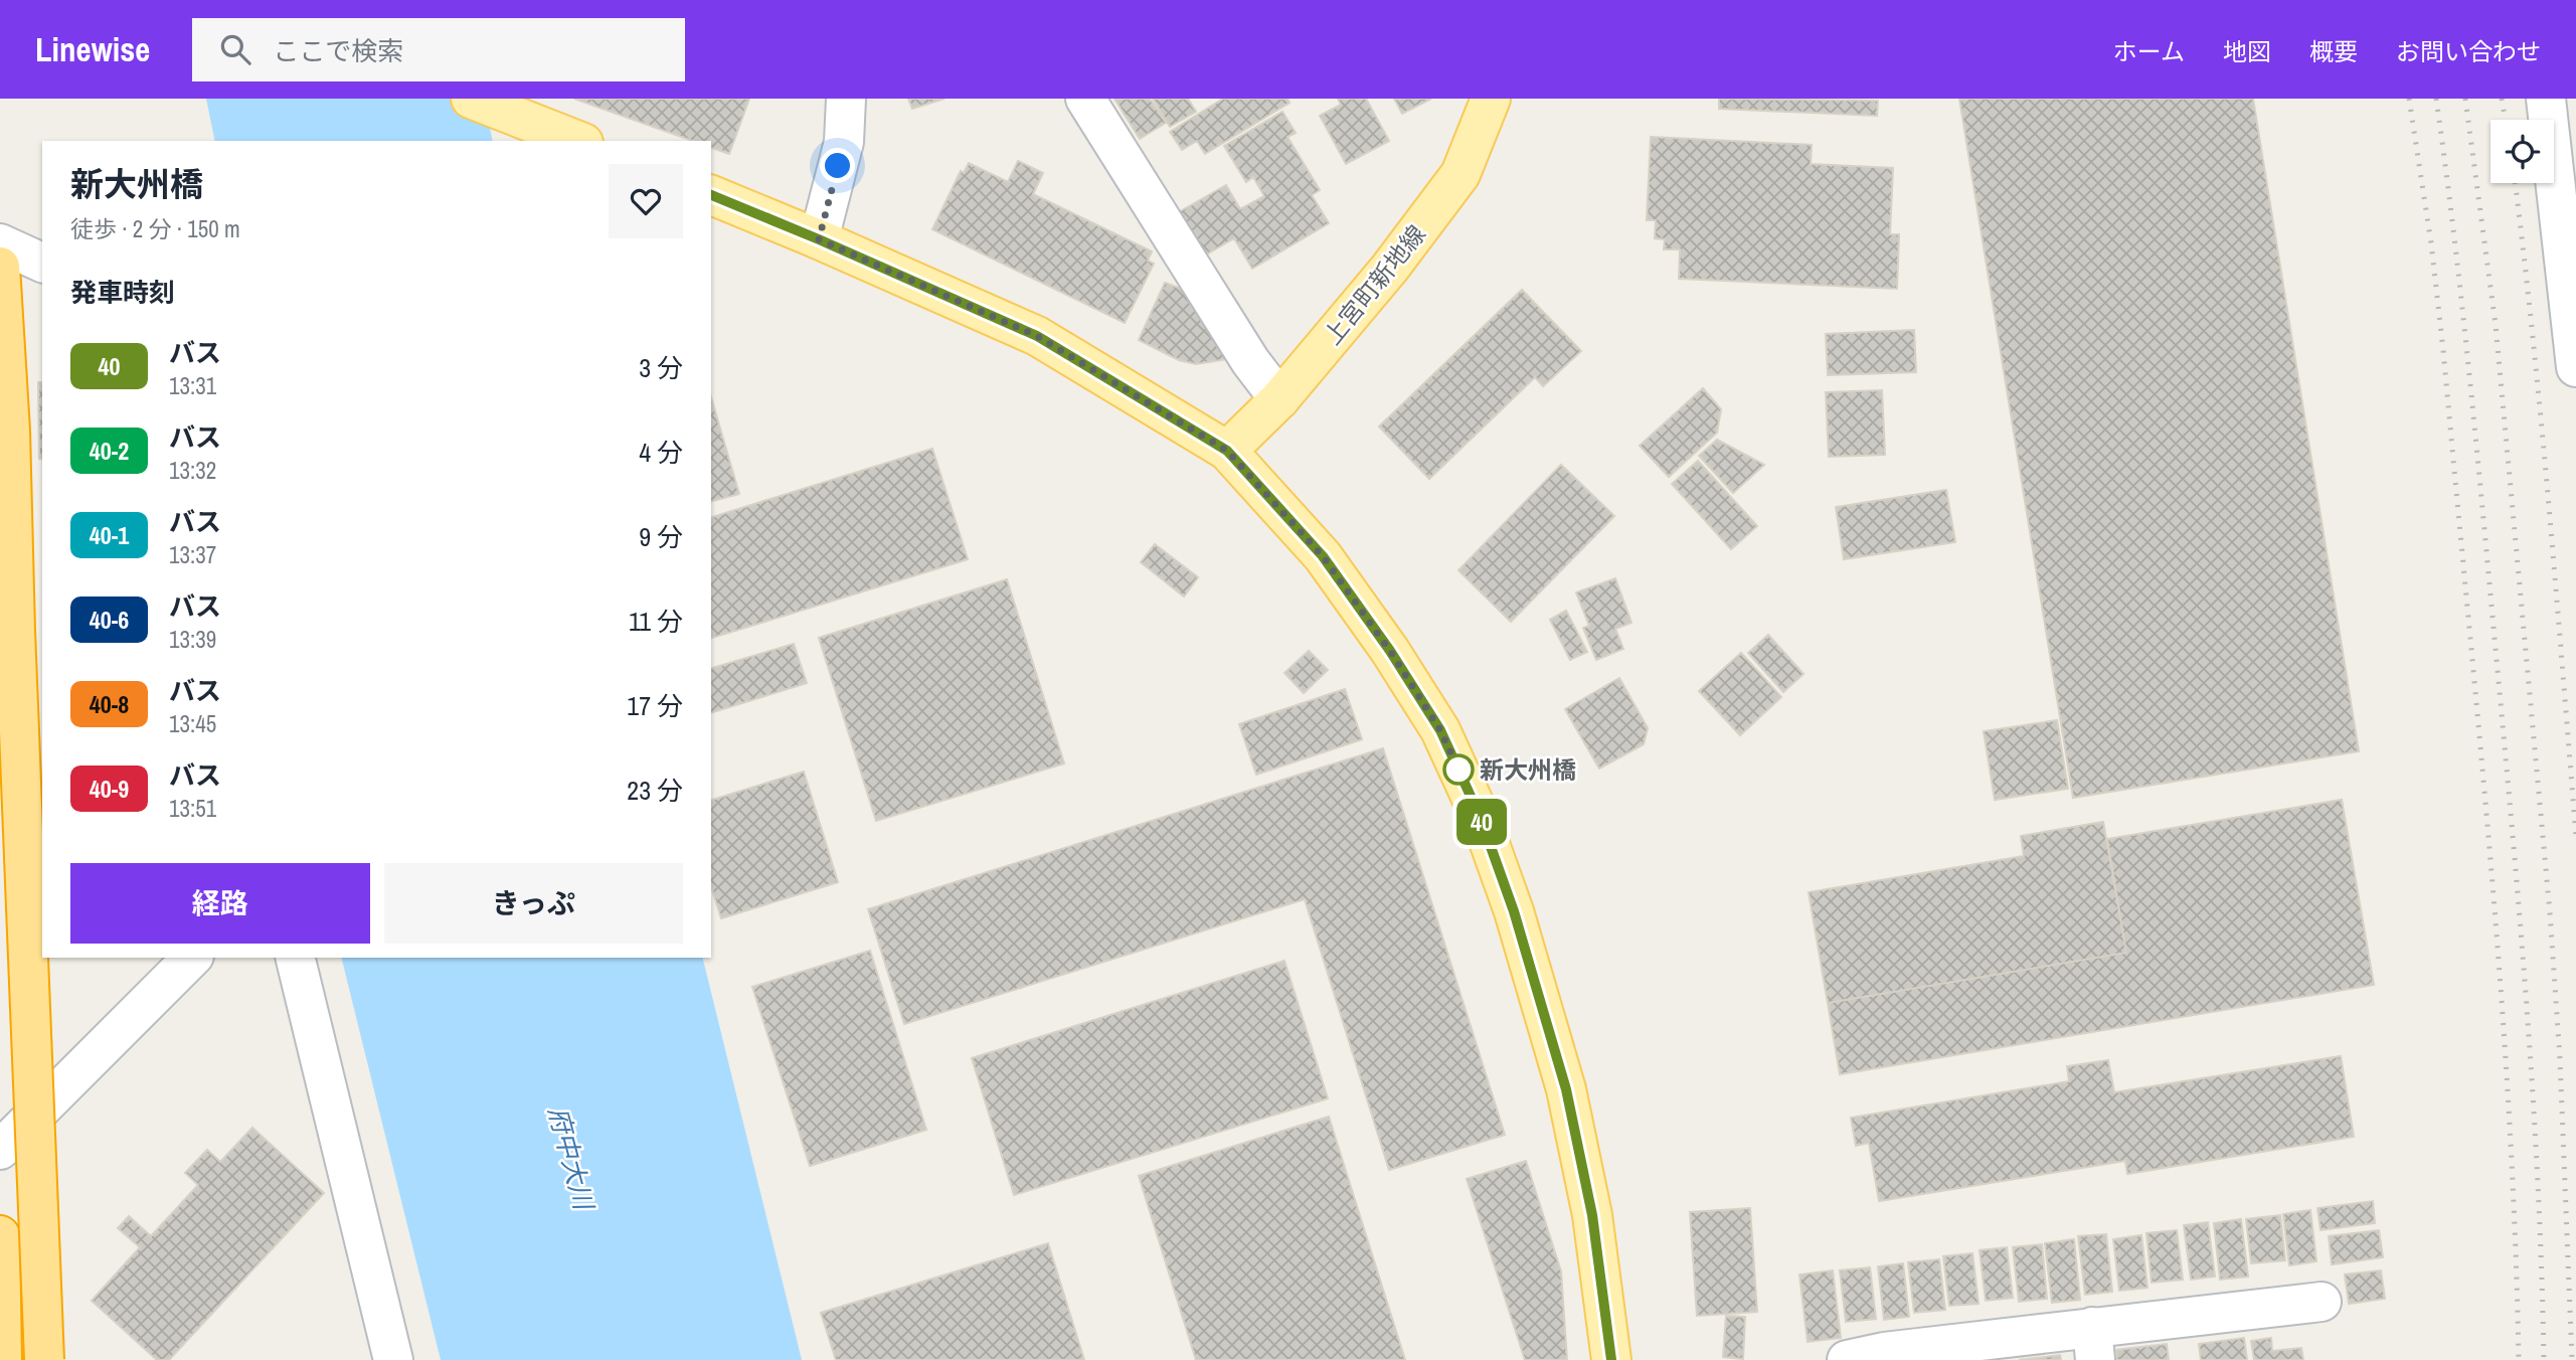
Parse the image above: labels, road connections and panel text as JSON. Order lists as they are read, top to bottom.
{
  "streets": {
    "main road": ["上宮町新地線"]
  },
  "water": ["府中大川"],
  "places": ["新大州橋"],
  "lines": ["bus line 40"],
  "page": {
    "header": "Linewise",
    "search": "ここで検索",
    "nav": [
      "ホーム",
      "地図",
      "概要",
      "お問い合わせ"
    ],
    "on_map": "40",
    "heading": [
      ["新大州橋", "徒歩 · 2 分 · 150 m"],
      "発車時刻"
    ],
    "list": [
      {
        "mark": "40",
        "name": "バス",
        "note": "13:31",
        "value": "3 分"
      },
      {
        "mark": "40-2",
        "name": "バス",
        "note": "13:32",
        "value": "4 分"
      },
      {
        "mark": "40-1",
        "name": "バス",
        "note": "13:37",
        "value": "9 分"
      },
      {
        "mark": "40-6",
        "name": "バス",
        "note": "13:39",
        "value": "11 分"
      },
      {
        "mark": "40-8",
        "name": "バス",
        "note": "13:45",
        "value": "17 分"
      },
      {
        "mark": "40-9",
        "name": "バス",
        "note": "13:51",
        "value": "23 分"
      }
    ],
    "buttons": ["経路", "きっぷ"]
  }
}
